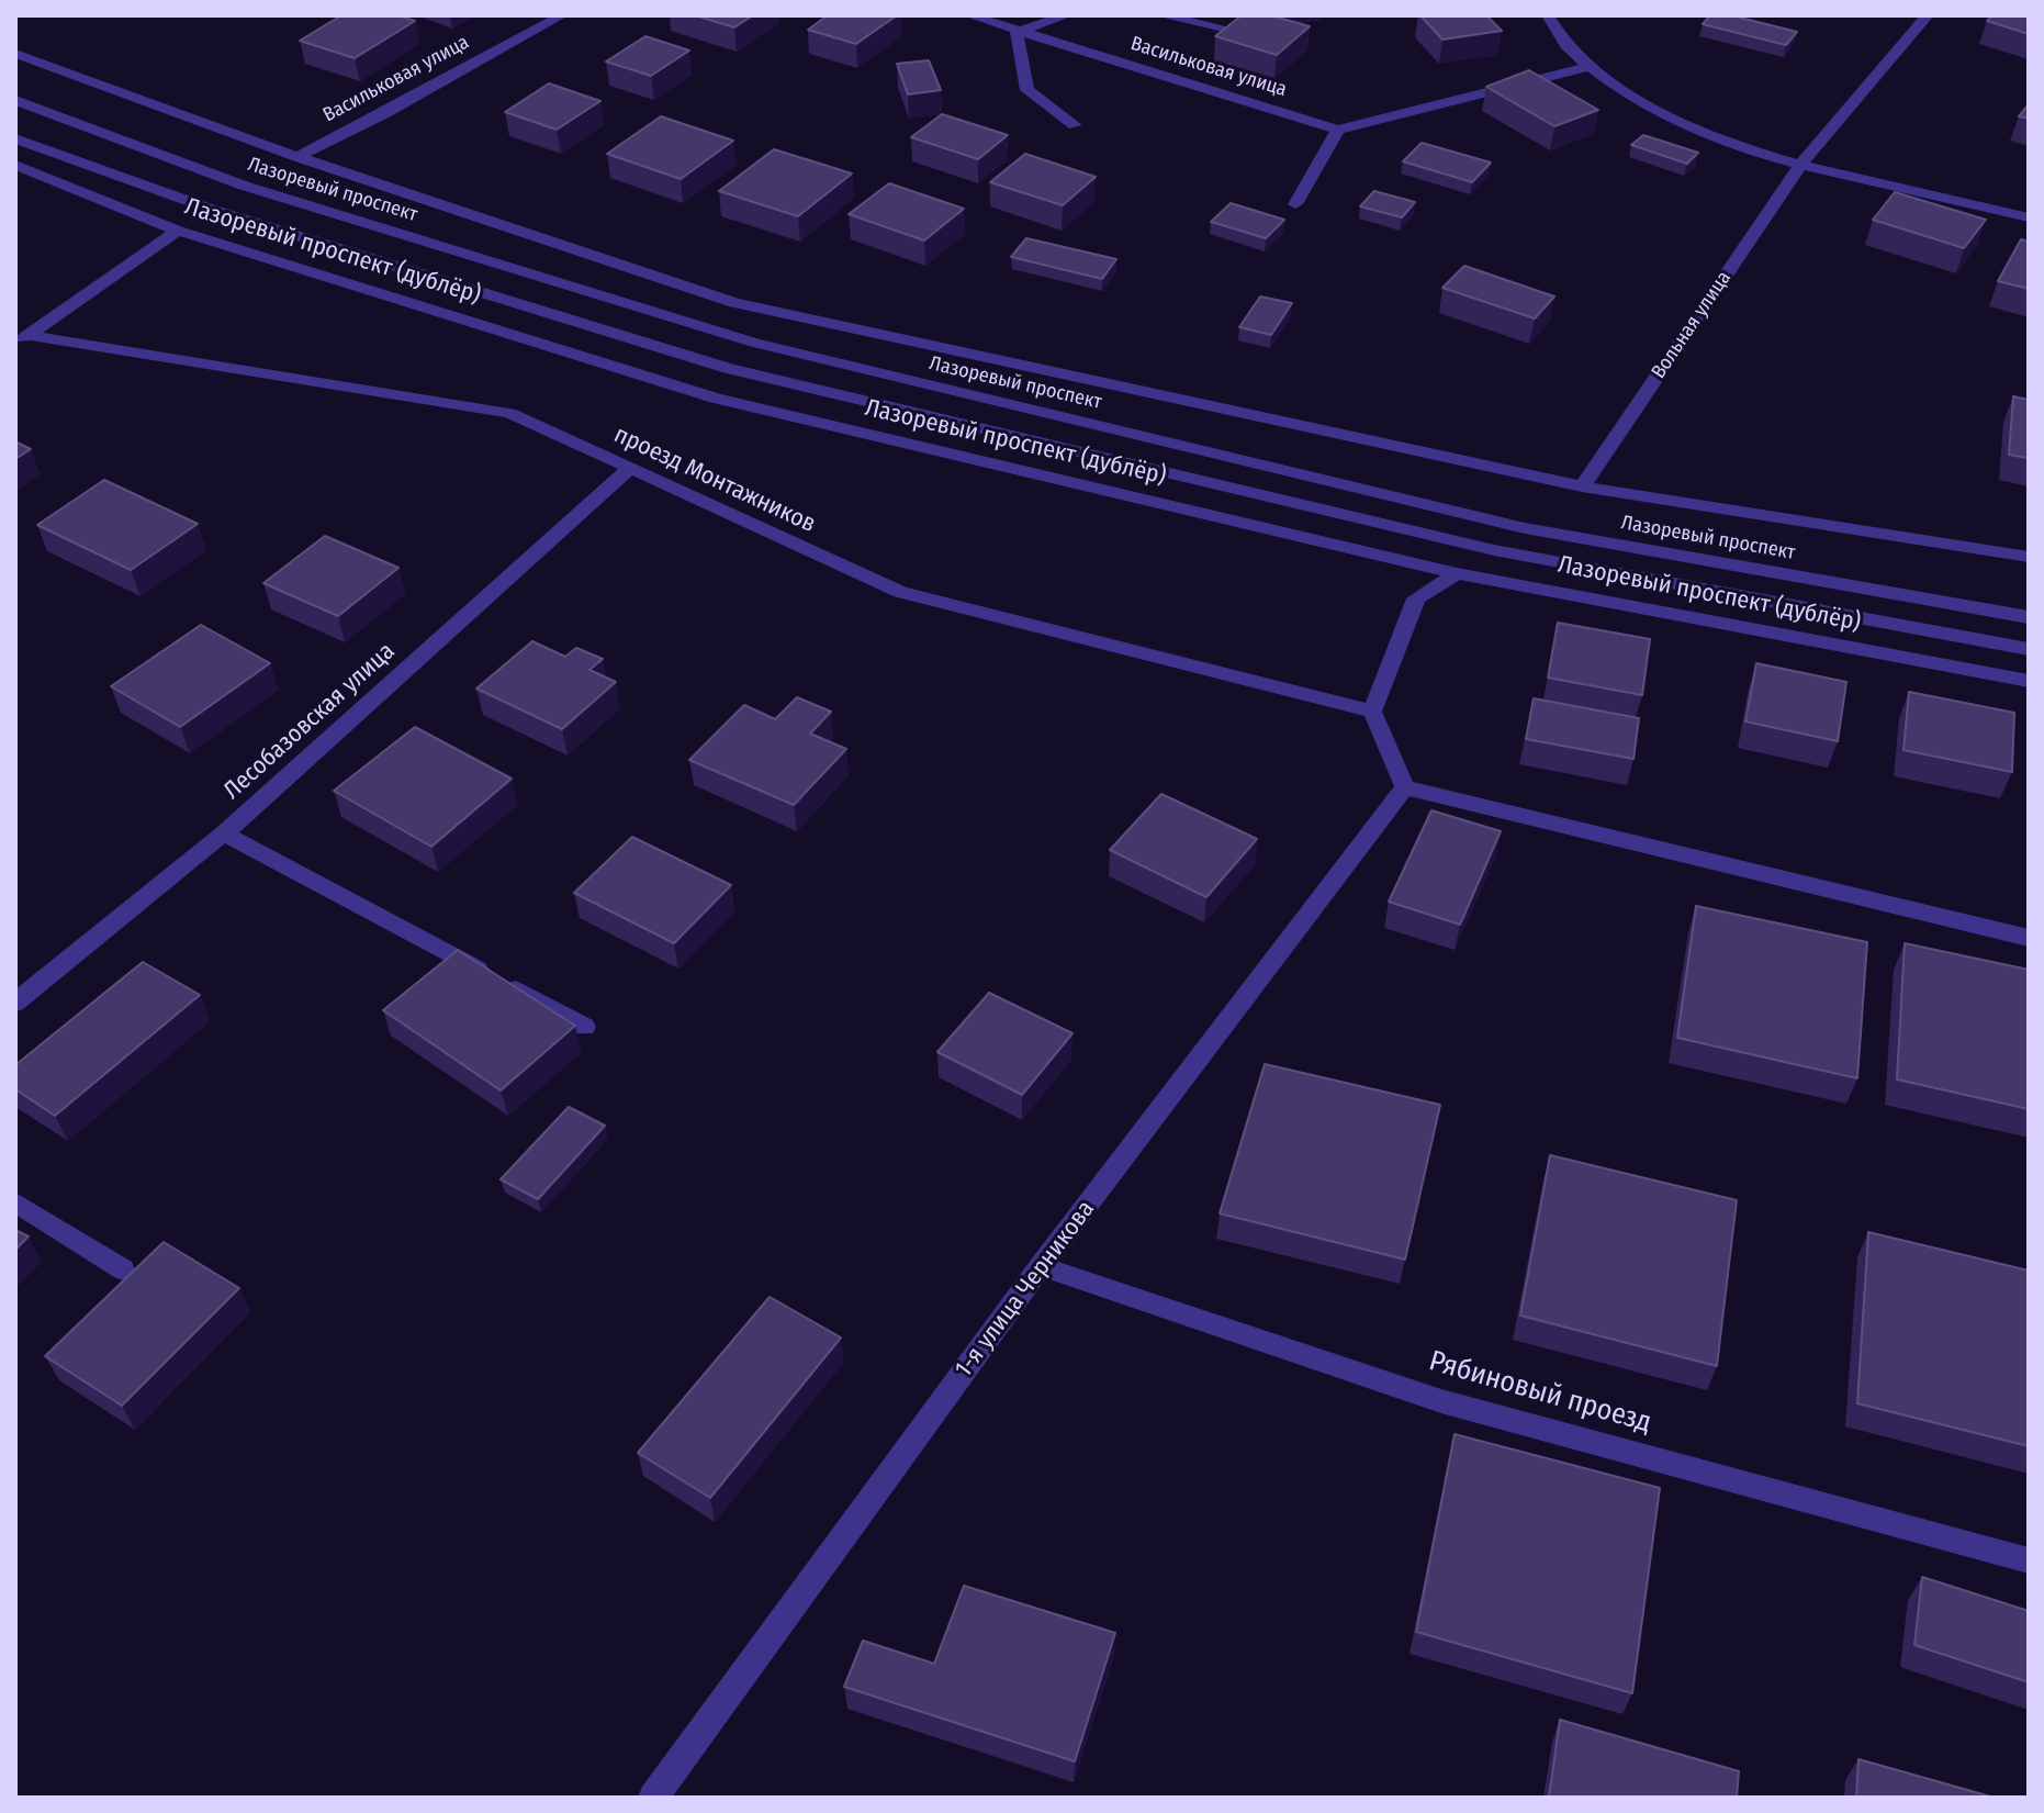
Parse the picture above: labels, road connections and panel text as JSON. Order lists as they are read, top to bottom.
{
  "streets": {
    "street": [
      "Васильковая улица",
      "Лазоревый проспект",
      "Лазоревый проспект (дублёр)",
      "Вольная улица",
      "проезд Монтажников",
      "Лесобазовская улица",
      "1-я улица Черникова",
      "Рябиновый проезд"
    ]
  },
  "crossings": [
    ["проезд Монтажников", "Лесобазовская улица"],
    ["1-я улица Черникова", "Рябиновый проезд"]
  ]
}
